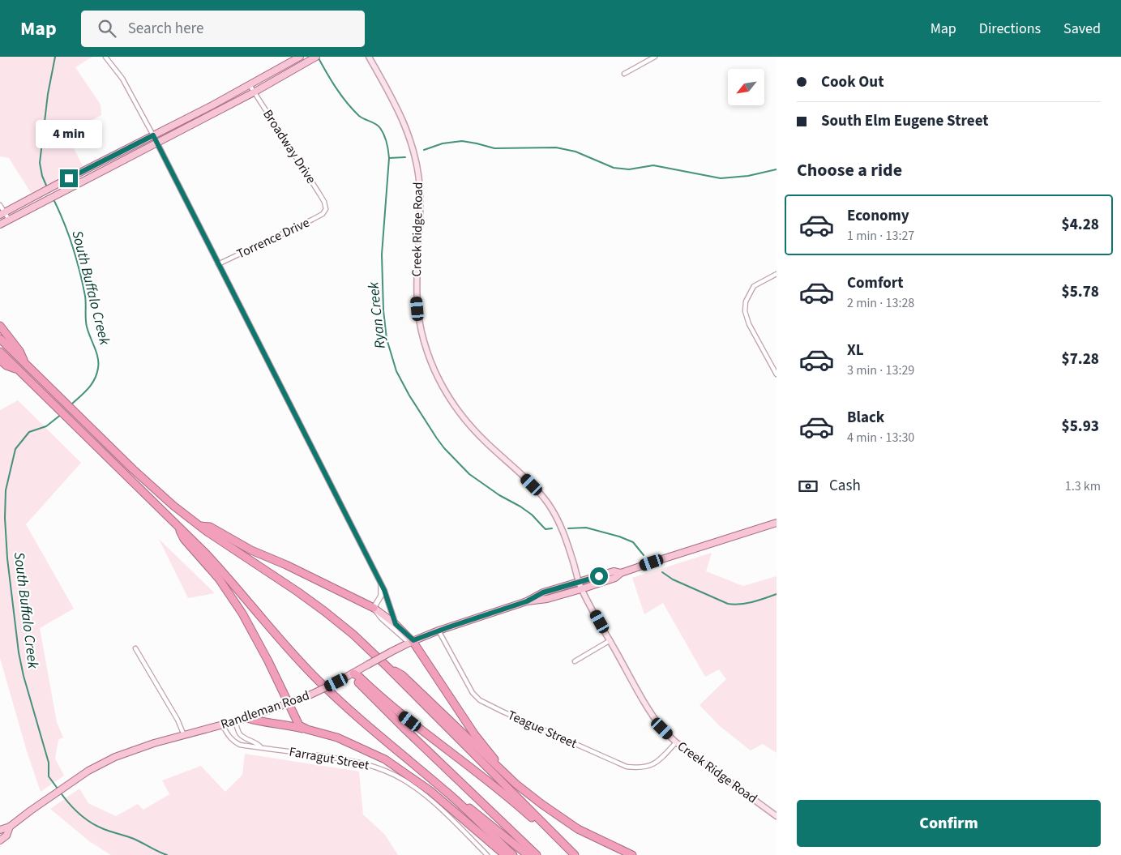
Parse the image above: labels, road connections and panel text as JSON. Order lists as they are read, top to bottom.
{
  "streets": {
    "main road": ["Creek Ridge Road", "Randleman Road"],
    "street": [
      "Broadway Drive",
      "Torrence Drive",
      "Teague Street",
      "Farragut Street"
    ]
  },
  "crossings": [
    ["Broadway Drive", "Torrence Drive"],
    ["Creek Ridge Road", "Randleman Road"],
    ["Creek Ridge Road", "Teague Street"],
    ["Randleman Road", "Teague Street"],
    ["Randleman Road", "Farragut Street"]
  ],
  "water": ["South Buffalo Creek", "Ryan Creek"],
  "north": "bottom left",
  "page": {
    "header": "Map",
    "search": "Search here",
    "nav": ["Map", "Directions", "Saved"],
    "banner": ["Cook Out", "South Elm Eugene Street"],
    "bubble": "4 min",
    "heading": "Choose a ride",
    "list": [
      {
        "name": "Economy",
        "note": "1 min · 13:27",
        "value": "$4.28"
      },
      {
        "name": "Comfort",
        "note": "2 min · 13:28",
        "value": "$5.78"
      },
      {
        "name": "XL",
        "note": "3 min · 13:29",
        "value": "$7.28"
      },
      {
        "name": "Black",
        "note": "4 min · 13:30",
        "value": "$5.93"
      }
    ],
    "pay": ["Cash", "1.3 km"],
    "buttons": "Confirm"
  }
}
